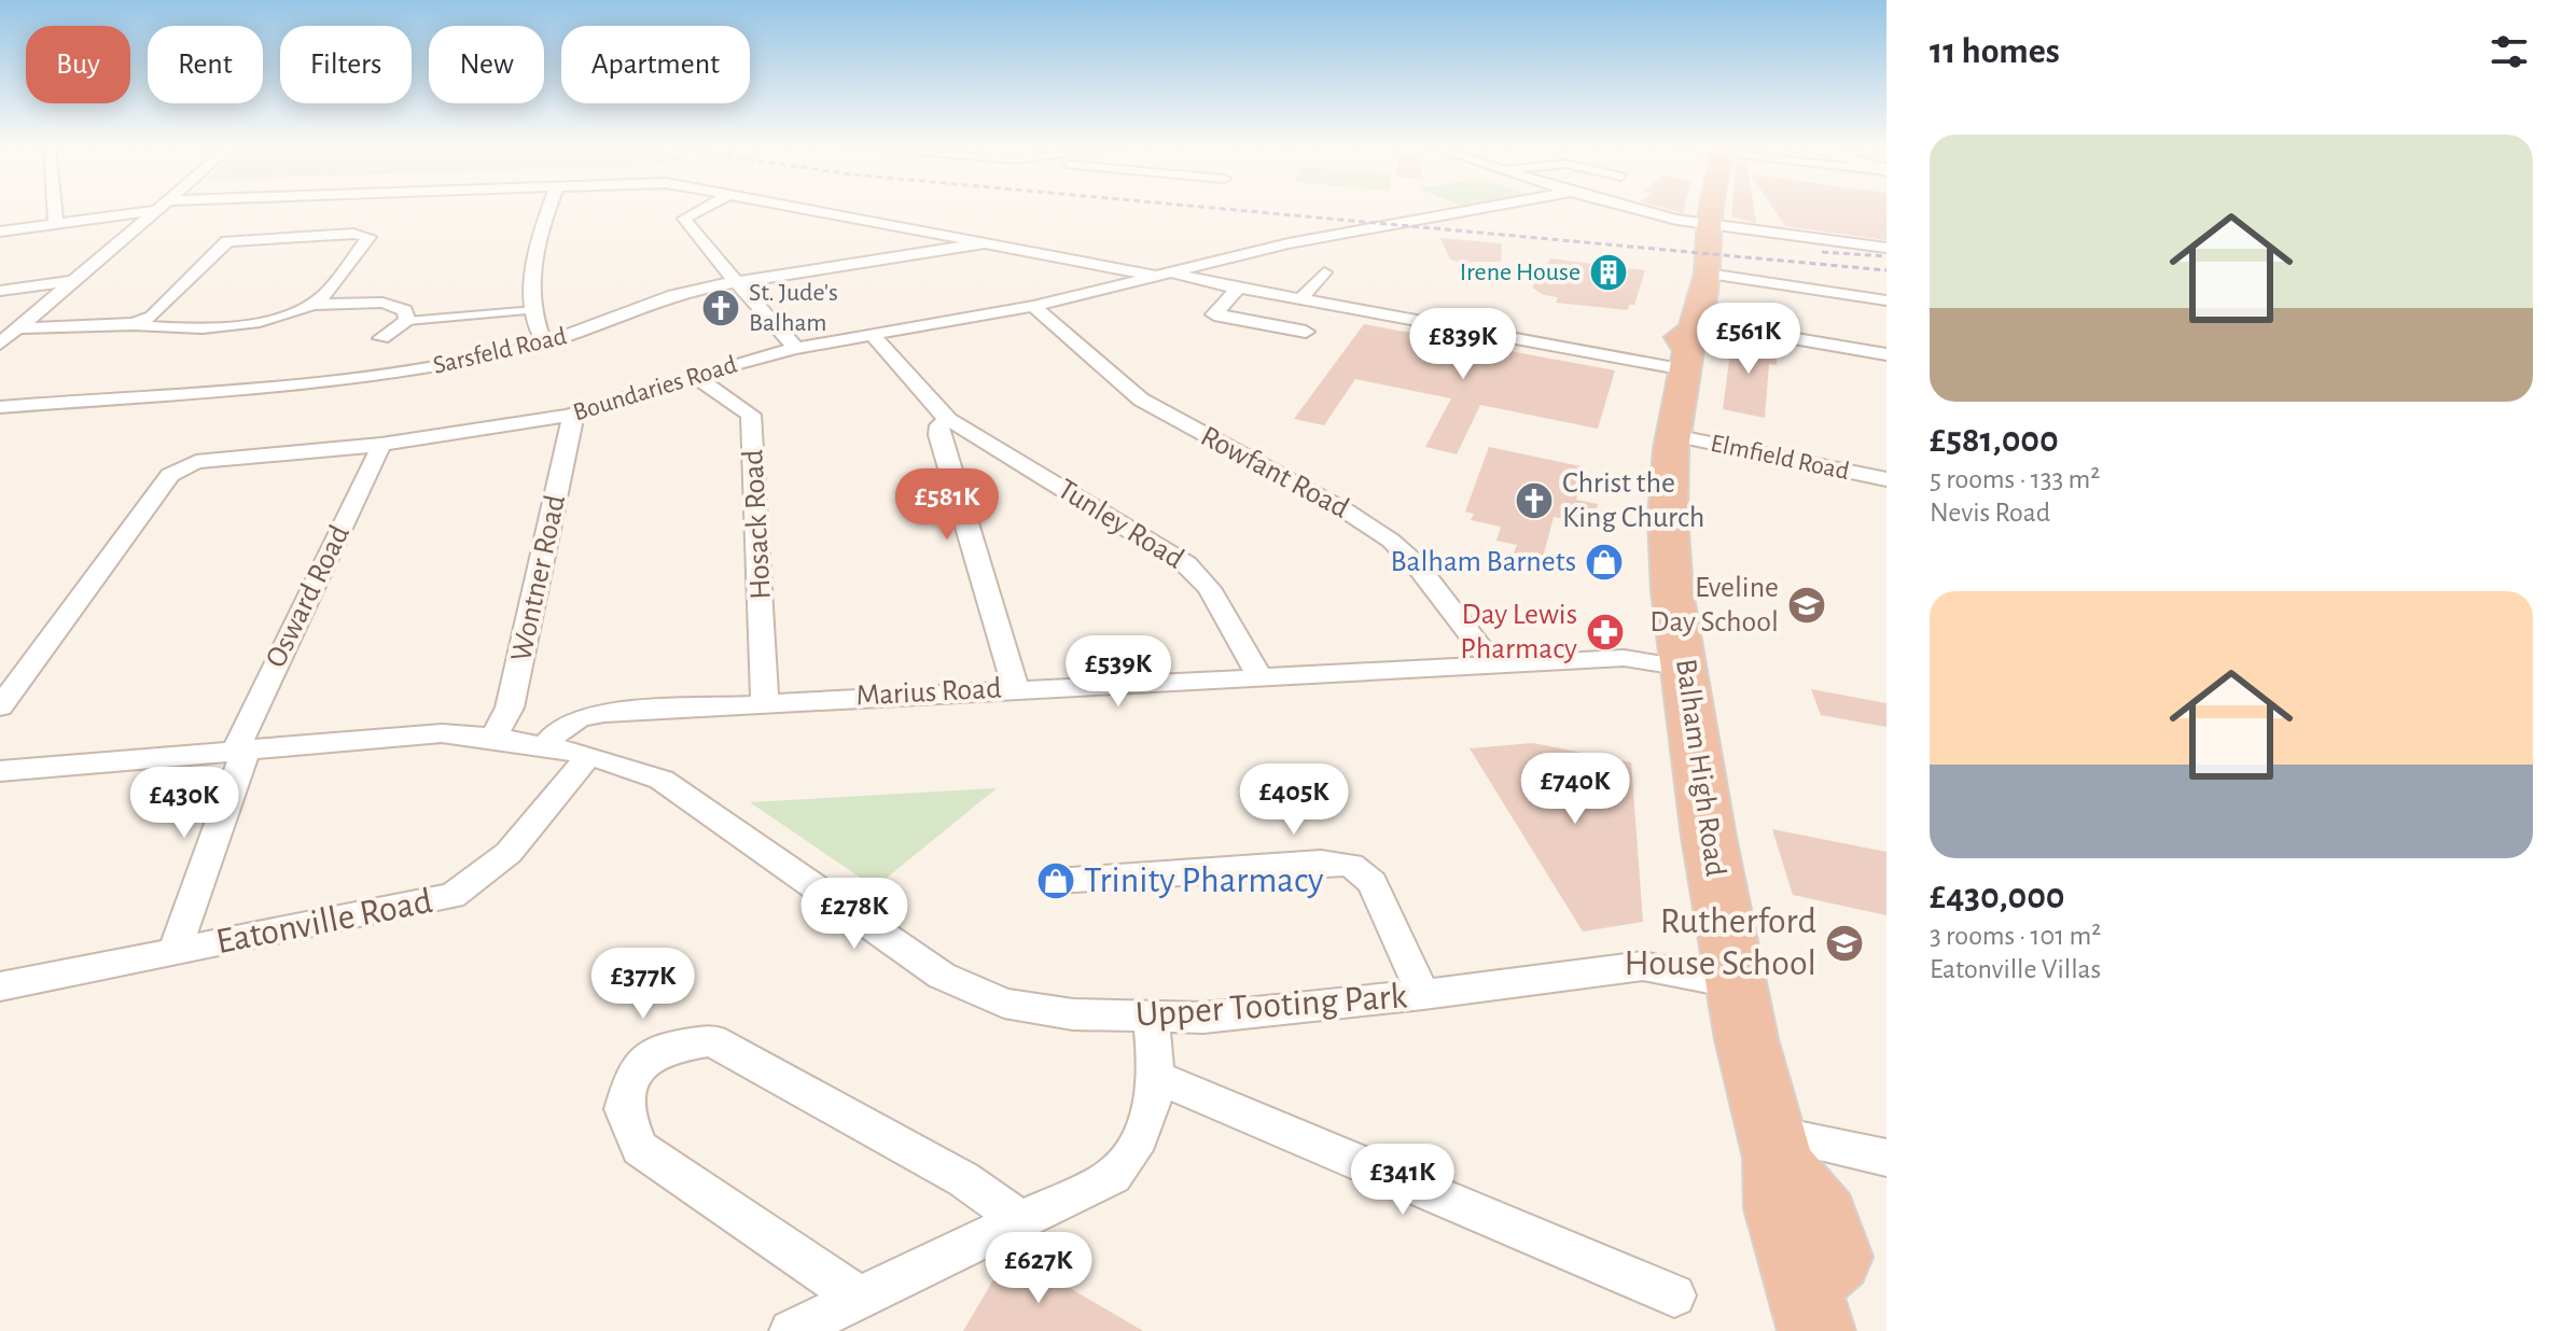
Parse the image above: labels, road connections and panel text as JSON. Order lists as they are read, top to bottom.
{
  "streets": {
    "highway": ["Balham High Road"],
    "street": [
      "Sarsfeld Road",
      "Boundaries Road",
      "Elmfield Road",
      "Rowfant Road",
      "Hosack Road",
      "Tunley Road",
      "Wontner Road",
      "Osward Road",
      "Marius Road",
      "Eatonville Road",
      "Upper Tooting Park"
    ]
  },
  "crossings": [
    ["Boundaries Road", "Rowfant Road"],
    ["Boundaries Road", "Hosack Road"],
    ["Boundaries Road", "Tunley Road"],
    ["Boundaries Road", "Wontner Road"],
    ["Boundaries Road", "Osward Road"],
    ["Elmfield Road", "Balham High Road"],
    ["Rowfant Road", "Marius Road"],
    ["Hosack Road", "Marius Road"],
    ["Tunley Road", "Marius Road"],
    ["Wontner Road", "Upper Tooting Park"],
    ["Osward Road", "Eatonville Road"],
    ["Osward Road", "Upper Tooting Park"],
    ["Marius Road", "Balham High Road"],
    ["Marius Road", "Upper Tooting Park"],
    ["Balham High Road", "Upper Tooting Park"],
    ["Eatonville Road", "Upper Tooting Park"]
  ],
  "places": {
    "building": ["Irene House"],
    "church": ["St. Jude's Balham", "Christ the King Church"],
    "shop": ["Balham Barnets", "Trinity Pharmacy"],
    "school or university": ["Eveline Day School", "Rutherford House School"],
    "pharmacy": ["Day Lewis Pharmacy"]
  },
  "page": {
    "heading": "11 homes",
    "chip": [
      "Buy",
      "Rent",
      "Filters",
      "New",
      "Apartment"
    ],
    "list": [
      {
        "name": "£581,000",
        "note": "5 rooms · 133 m² · Nevis Road"
      },
      {
        "name": "£430,000",
        "note": "3 rooms · 101 m² · Eatonville Villas"
      }
    ],
    "price": [
      "£561K",
      "£839K",
      "£581K",
      "£539K",
      "£740K",
      "£405K",
      "£430K",
      "£278K",
      "£377K",
      "£341K",
      "£627K"
    ]
  }
}
